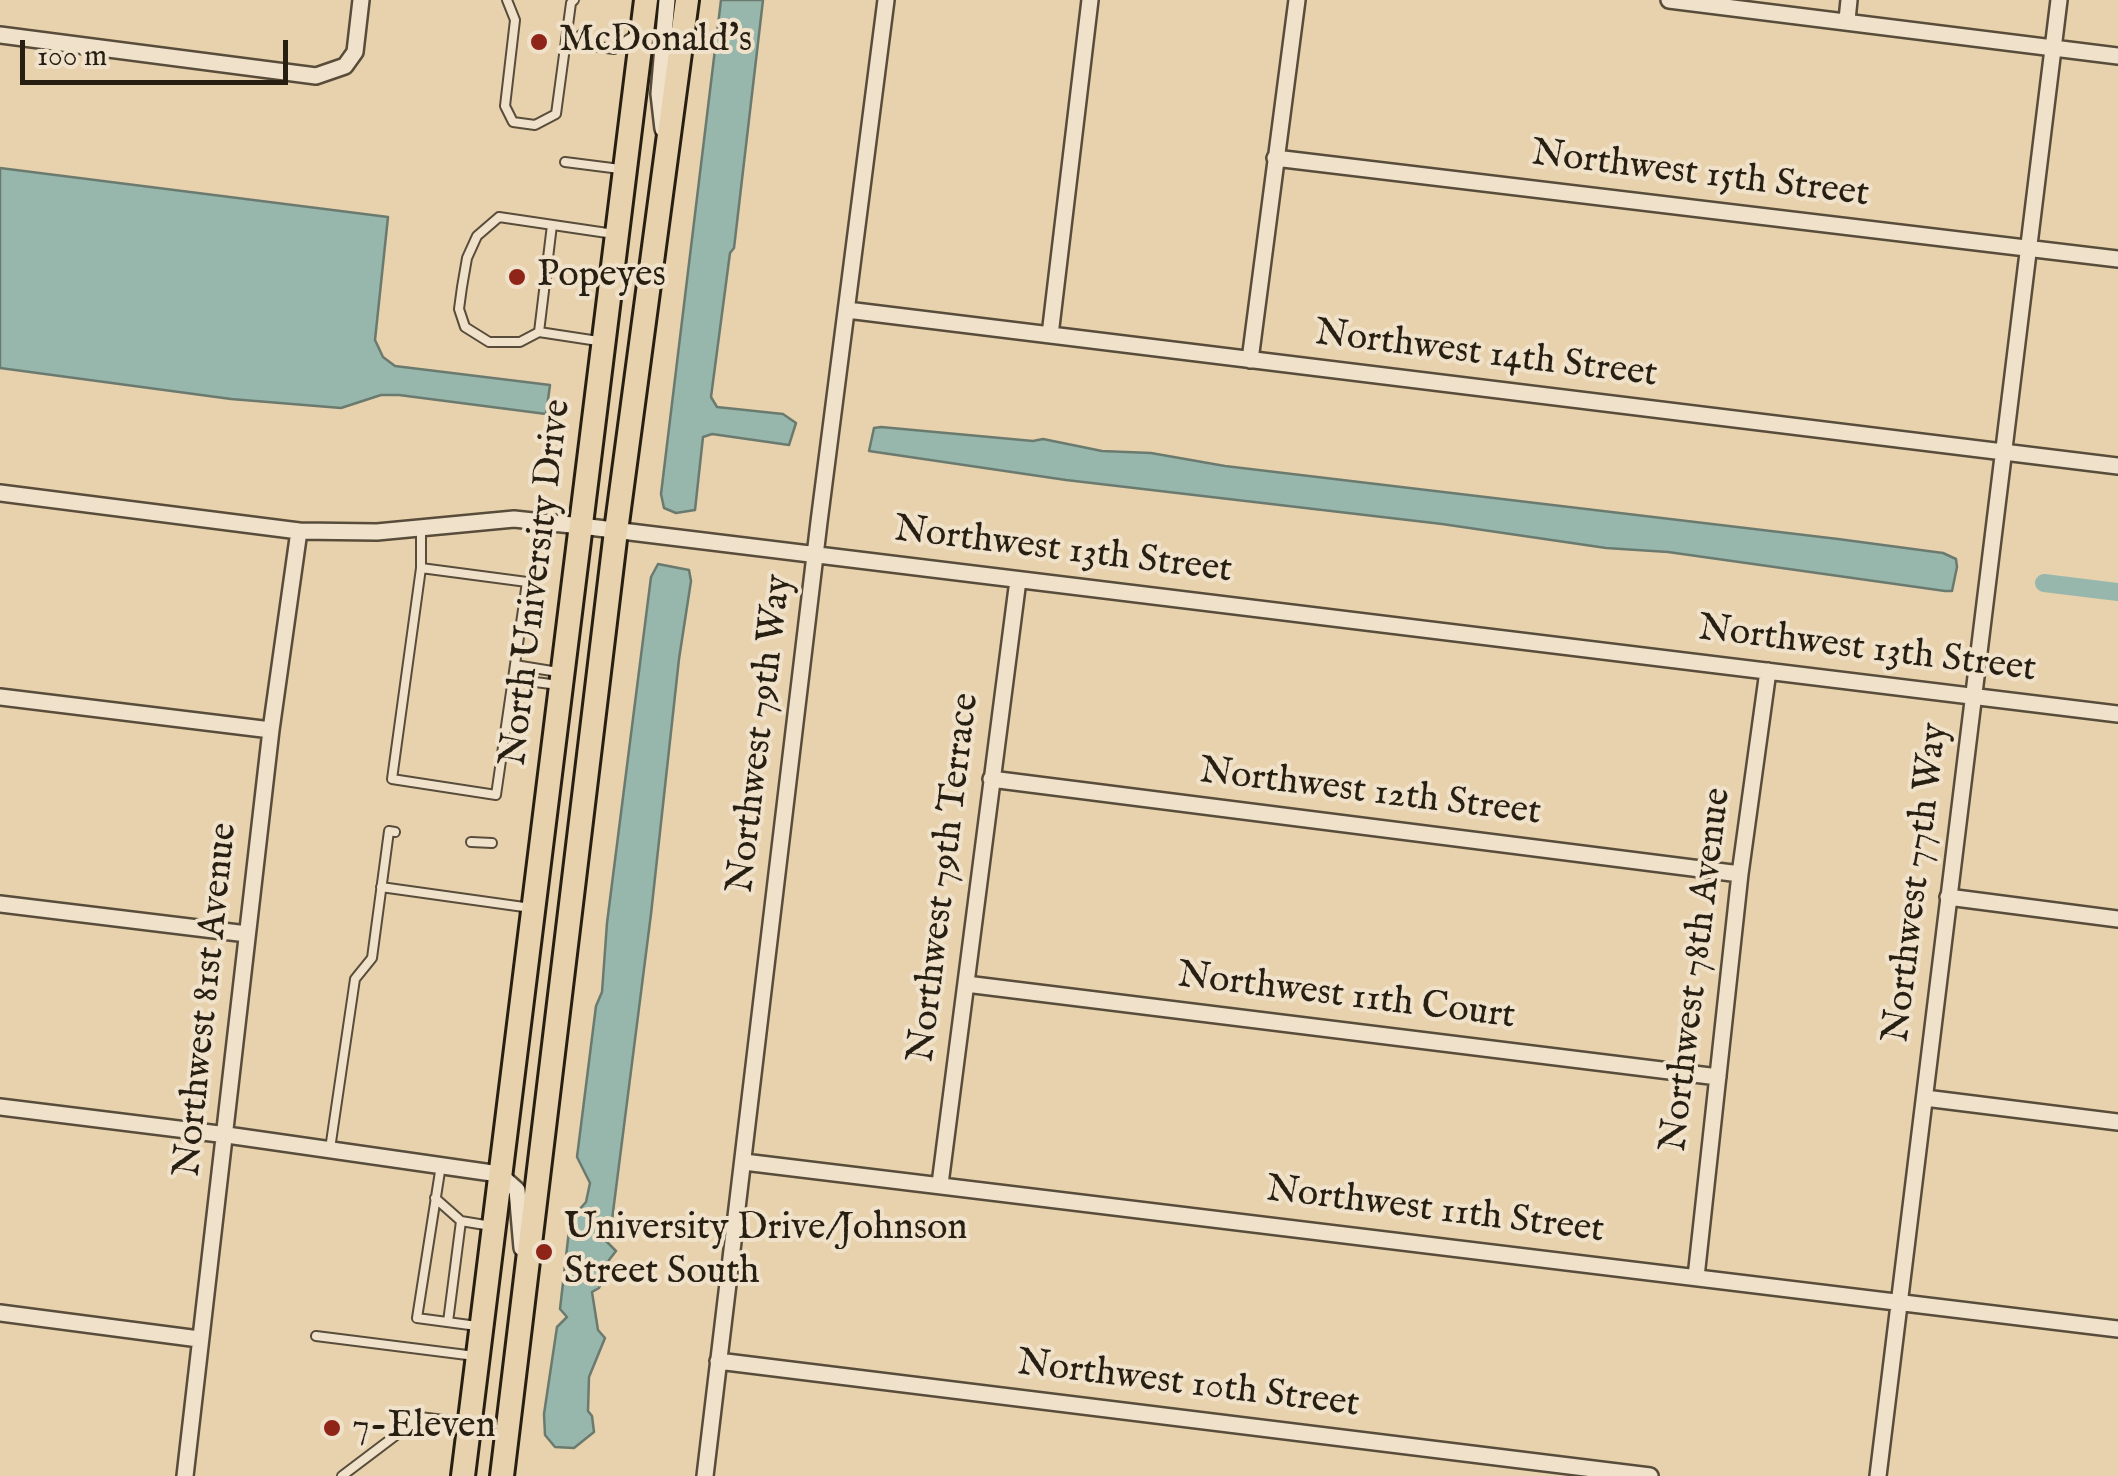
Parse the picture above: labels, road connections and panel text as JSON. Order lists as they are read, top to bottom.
{
  "streets": {
    "main road": ["North University Drive"],
    "street": [
      "Northwest 15th Street",
      "Northwest 14th Street",
      "Northwest 13th Street",
      "Northwest 79th Way",
      "Northwest 12th Street",
      "Northwest 79th Terrace",
      "Northwest 77th Way",
      "Northwest 78th Avenue",
      "Northwest 11th Court",
      "Northwest 81st Avenue",
      "Northwest 11th Street",
      "Northwest 10th Street"
    ]
  },
  "crossings": [
    ["Northwest 15th Street", "Northwest 77th Way"],
    ["Northwest 14th Street", "Northwest 79th Way"],
    ["Northwest 14th Street", "Northwest 77th Way"],
    ["Northwest 13th Street", "North University Drive"],
    ["Northwest 13th Street", "Northwest 79th Way"],
    ["Northwest 13th Street", "Northwest 79th Terrace"],
    ["Northwest 13th Street", "Northwest 77th Way"],
    ["Northwest 13th Street", "Northwest 78th Avenue"],
    ["Northwest 13th Street", "Northwest 81st Avenue"],
    ["Northwest 79th Way", "Northwest 11th Street"],
    ["Northwest 79th Way", "Northwest 10th Street"],
    ["Northwest 12th Street", "Northwest 79th Terrace"],
    ["Northwest 12th Street", "Northwest 78th Avenue"],
    ["Northwest 79th Terrace", "Northwest 11th Court"],
    ["Northwest 79th Terrace", "Northwest 11th Street"],
    ["Northwest 77th Way", "Northwest 11th Street"],
    ["Northwest 78th Avenue", "Northwest 11th Court"],
    ["Northwest 78th Avenue", "Northwest 11th Street"]
  ],
  "places": [
    "McDonald's",
    "Popeyes",
    "University Drive/Johnson Street South",
    "7-Eleven"
  ],
  "scale_bar": "100 m"
}
